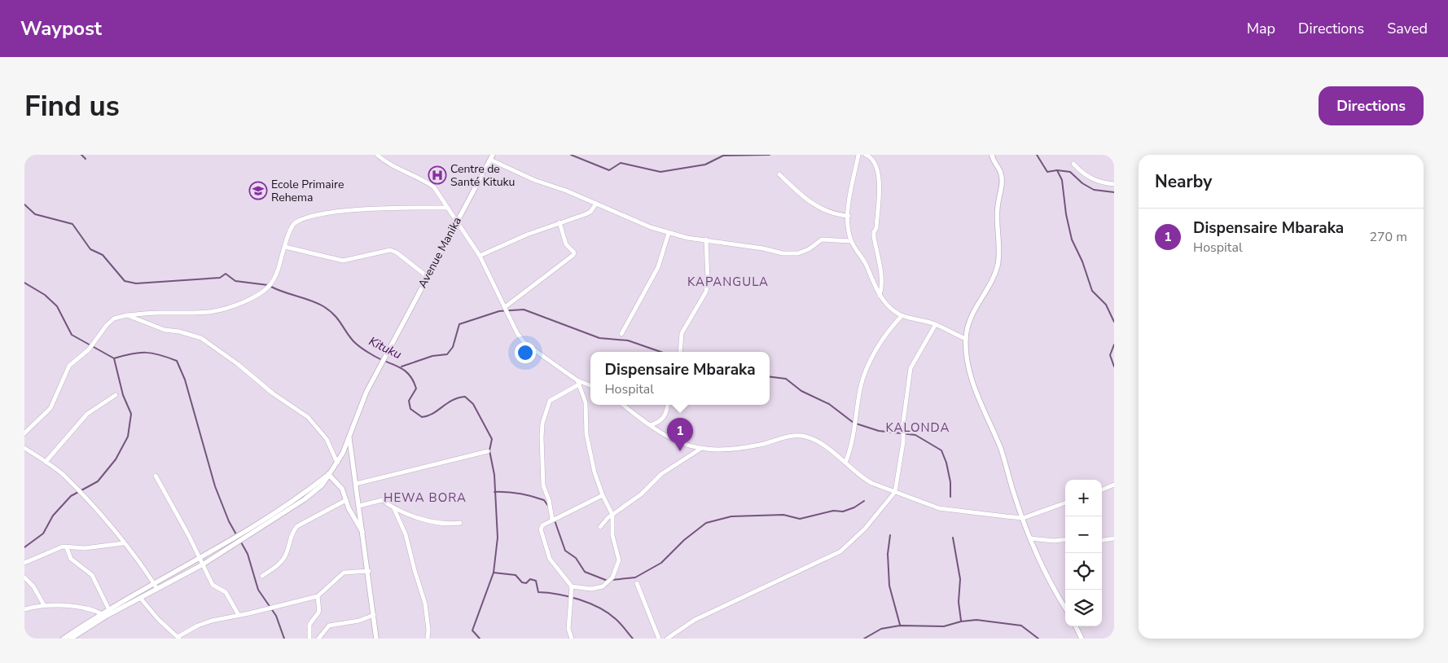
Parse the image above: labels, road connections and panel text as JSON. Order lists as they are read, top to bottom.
{
  "streets": {
    "street": ["Avenue Manika"]
  },
  "districts": ["KAPANGULA", "KALONDA", "HEWA BORA"],
  "water": ["Kituku"],
  "places": {
    "hospital": ["Centre de Santé Kituku"],
    "school or university": ["Ecole Primaire Rehema"]
  },
  "page": {
    "header": "Waypost",
    "nav": ["Map", "Directions", "Saved"],
    "buttons": "Directions",
    "title": "Find us",
    "heading": "Nearby",
    "list": [
      {
        "mark": "1",
        "name": "Dispensaire Mbaraka",
        "note": "Hospital",
        "value": "270 m"
      }
    ],
    "popup": ["Dispensaire Mbaraka", "Hospital"],
    "pins": "1",
    "map_buttons": ["+", "−"]
  }
}
